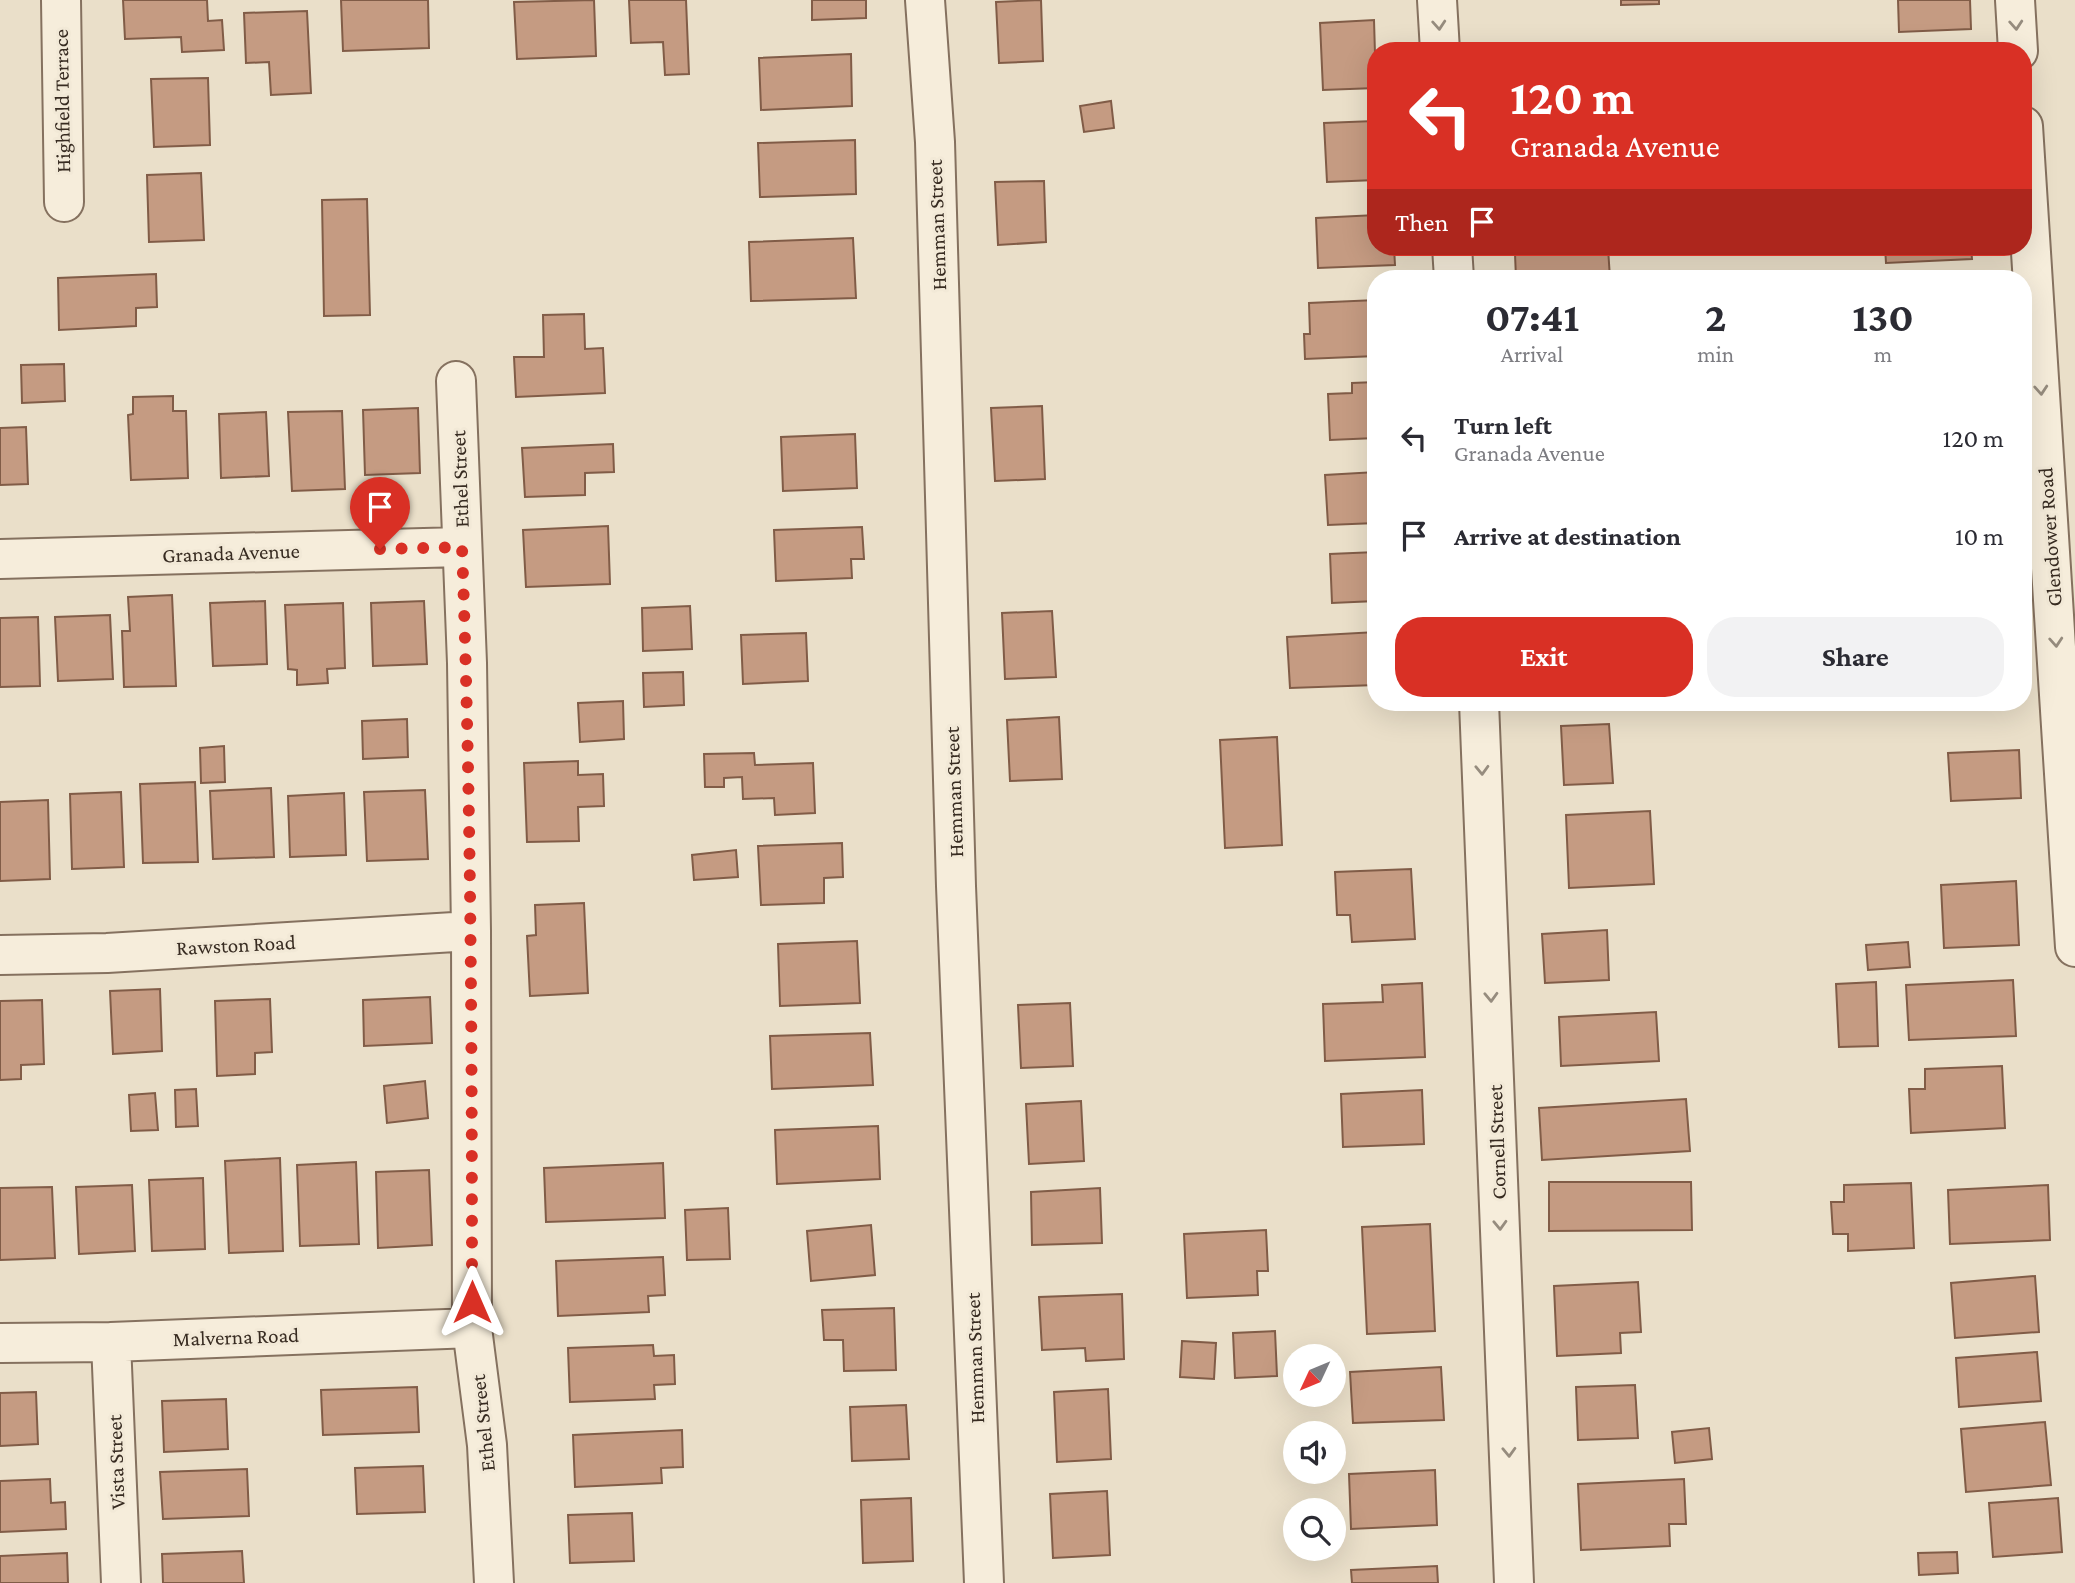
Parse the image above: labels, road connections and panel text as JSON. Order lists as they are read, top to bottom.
{
  "streets": {
    "street": [
      "Highfield Terrace",
      "Hemman Street",
      "Ethel Street",
      "Glendower Road",
      "Granada Avenue",
      "Rawston Road",
      "Cornell Street",
      "Malverna Road",
      "Vista Street"
    ]
  },
  "crossings": [
    ["Ethel Street", "Granada Avenue"],
    ["Ethel Street", "Rawston Road"],
    ["Ethel Street", "Malverna Road"],
    ["Malverna Road", "Vista Street"]
  ],
  "one_way": ["Glendower Road", "Cornell Street"],
  "north": "bottom left",
  "page": {
    "turn": ["120 m", "Granada Avenue"],
    "then": "Then",
    "eta": [
      "07:41",
      "Arrival",
      "2",
      "min",
      "130",
      "m"
    ],
    "list": [
      {
        "name": "Turn left",
        "note": "Granada Avenue",
        "value": "120 m"
      },
      {
        "name": "Arrive at destination",
        "value": "10 m"
      }
    ],
    "buttons": ["Exit", "Share"]
  }
}
